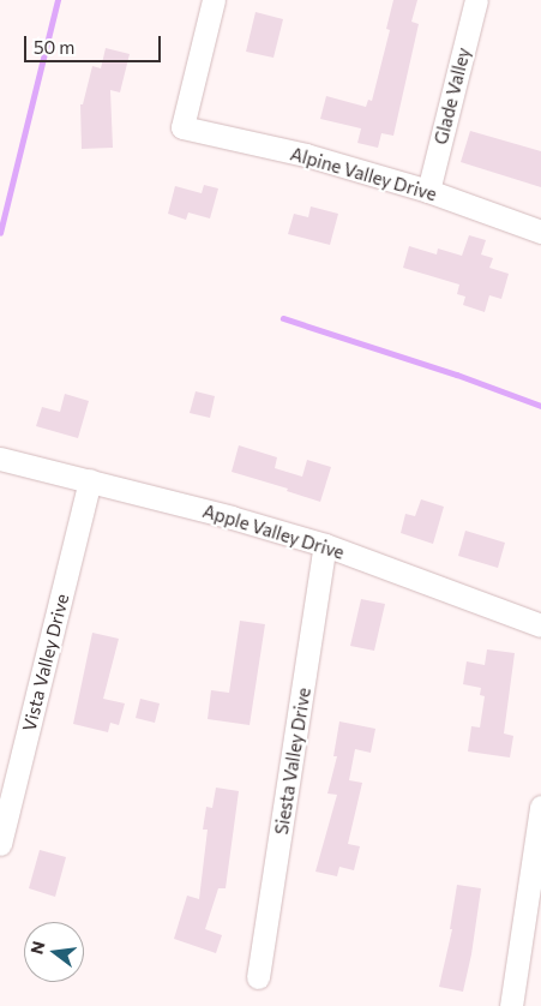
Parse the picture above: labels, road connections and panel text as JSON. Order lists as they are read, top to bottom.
{
  "streets": {
    "street": [
      "Glade Valley",
      "Alpine Valley Drive",
      "Apple Valley Drive",
      "Vista Valley Drive",
      "Siesta Valley Drive"
    ]
  },
  "crossings": [
    ["Glade Valley", "Alpine Valley Drive"],
    ["Apple Valley Drive", "Vista Valley Drive"],
    ["Apple Valley Drive", "Siesta Valley Drive"]
  ],
  "scale_bar": "50 m",
  "north": "left"
}
